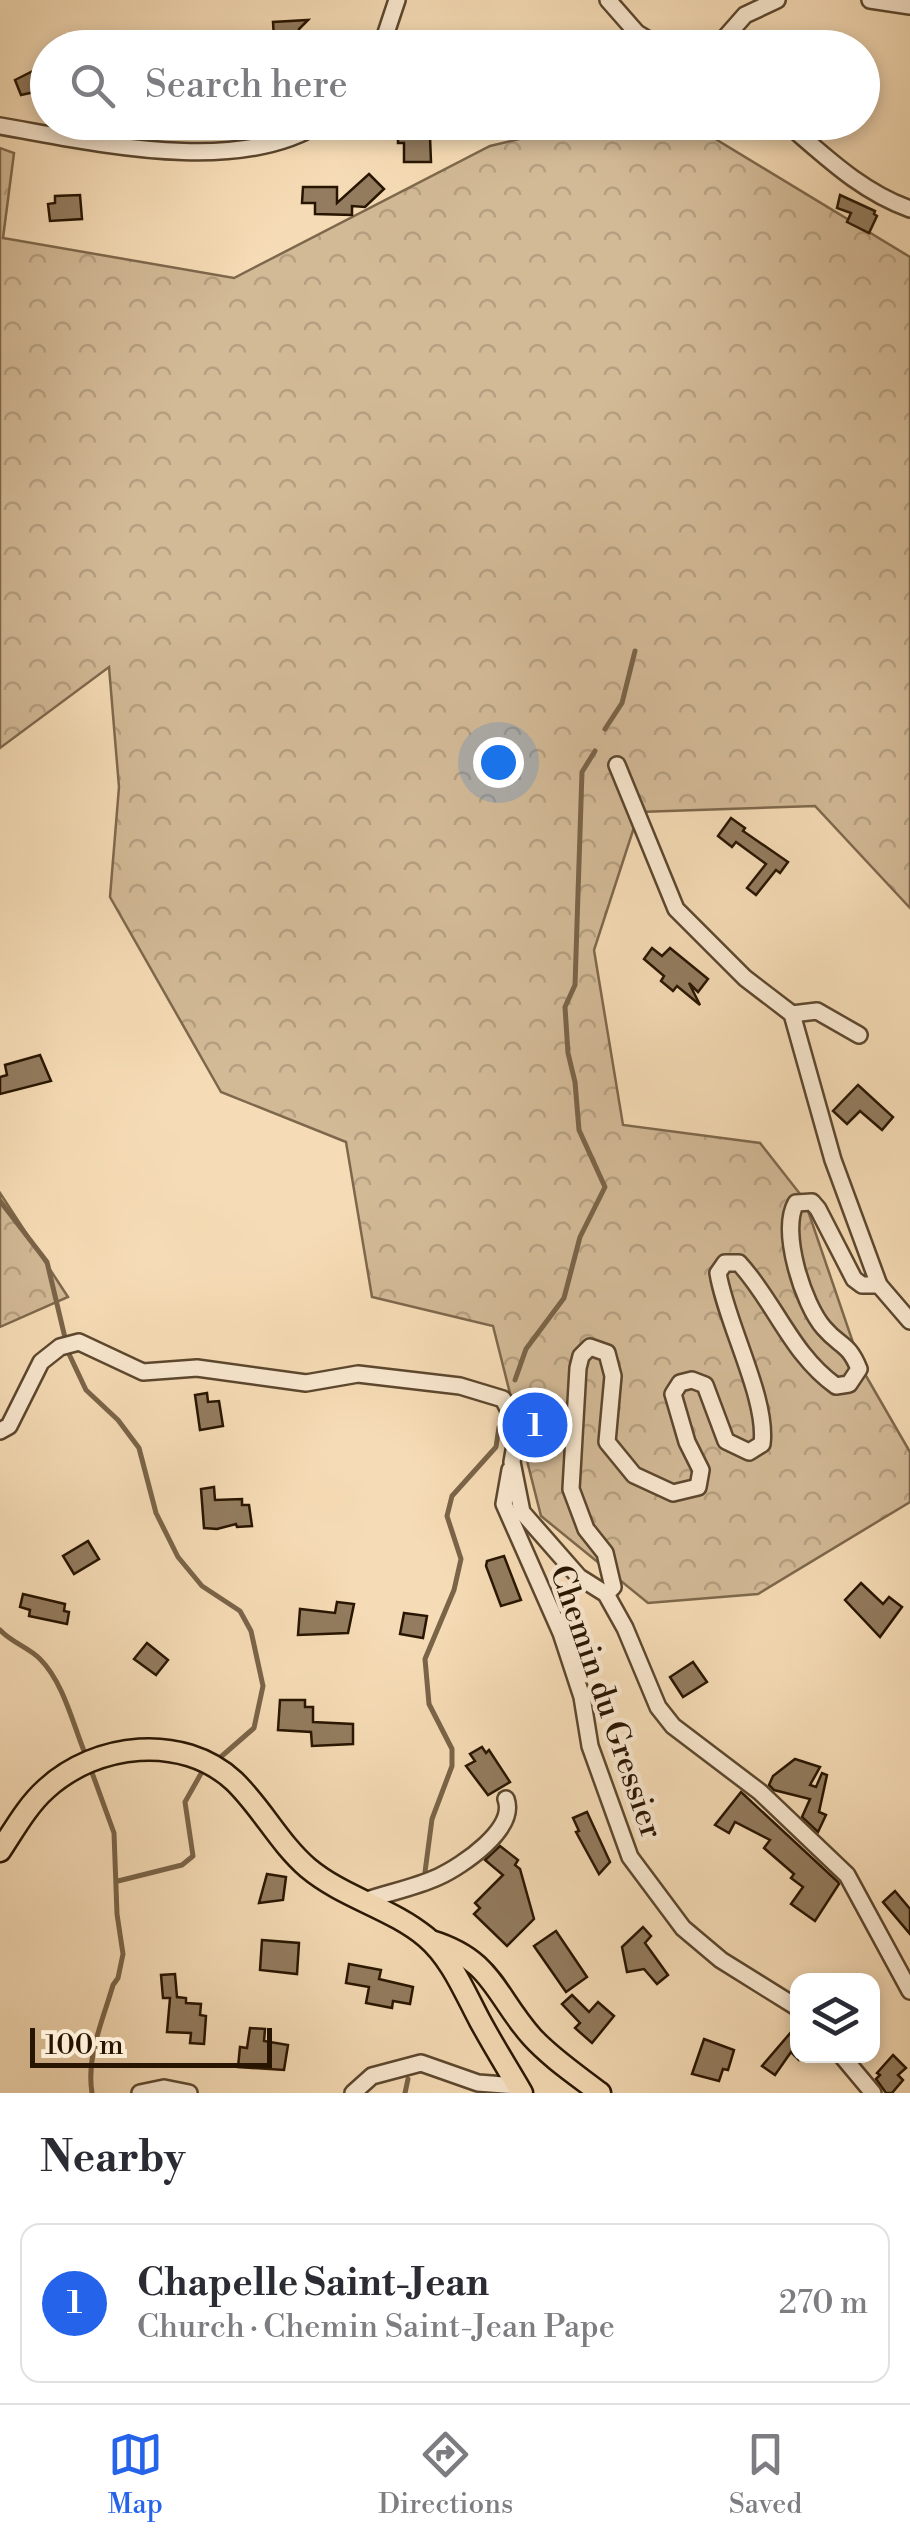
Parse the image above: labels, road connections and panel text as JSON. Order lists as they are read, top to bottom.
{
  "streets": {
    "street": ["Chemin du Gressier"]
  },
  "scale_bar": "100 m",
  "page": {
    "search": "Search here",
    "pins": "1",
    "scale": "100 m",
    "heading": "Nearby",
    "list": [
      {
        "mark": "1",
        "name": "Chapelle Saint-Jean",
        "note": "Church · Chemin Saint-Jean Pape",
        "value": "270 m"
      }
    ],
    "nav": ["Map", "Directions", "Saved"]
  }
}
